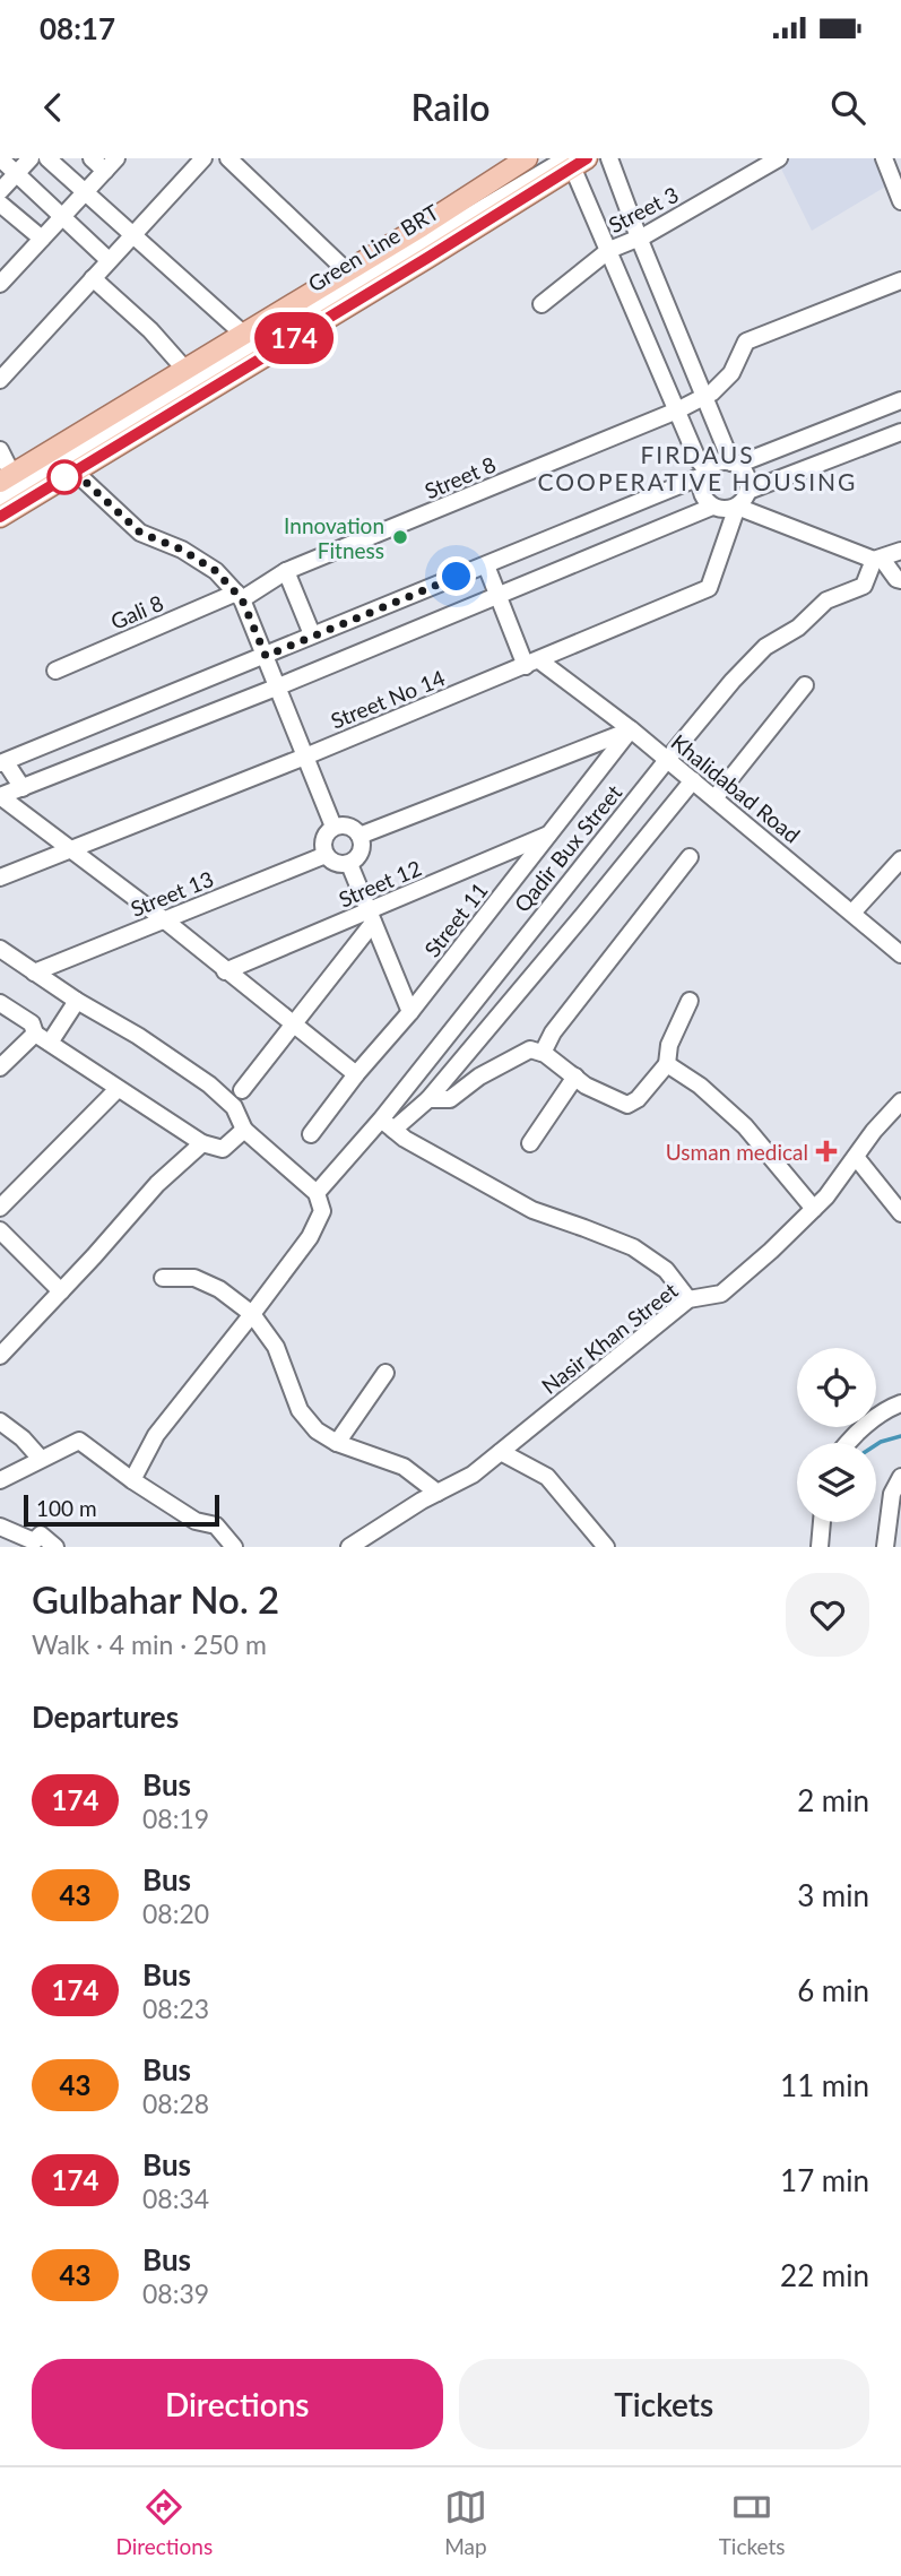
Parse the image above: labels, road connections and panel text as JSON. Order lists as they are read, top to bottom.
{
  "streets": {
    "street": [
      "Street 3",
      "Green Line BRT",
      "Street 8",
      "Gali 8",
      "Street No 14",
      "Khalidabad Road",
      "Qadir Bux Street",
      "Street 12",
      "Street 13",
      "Street 11",
      "Nasir Khan Street"
    ]
  },
  "crossings": [
    ["Street 8", "Gali 8"],
    ["Street No 14", "Khalidabad Road"],
    ["Khalidabad Road", "Qadir Bux Street"],
    ["Khalidabad Road", "Street 11"],
    ["Street 12", "Street 11"]
  ],
  "districts": ["FIRDAUS COOPERATIVE HOUSING"],
  "places": {
    "other": ["Innovation Fitness"],
    "health": ["Usman medical"]
  },
  "lines": ["bus line 174"],
  "scale_bar": "100 m",
  "page": {
    "status": "08:17",
    "header": "Railo",
    "on_map": "174",
    "scale": "100 m",
    "heading": [
      ["Gulbahar No. 2", "Walk · 4 min · 250 m"],
      "Departures"
    ],
    "list": [
      {
        "mark": "174",
        "name": "Bus",
        "note": "08:19",
        "value": "2 min"
      },
      {
        "mark": "43",
        "name": "Bus",
        "note": "08:20",
        "value": "3 min"
      },
      {
        "mark": "174",
        "name": "Bus",
        "note": "08:23",
        "value": "6 min"
      },
      {
        "mark": "43",
        "name": "Bus",
        "note": "08:28",
        "value": "11 min"
      },
      {
        "mark": "174",
        "name": "Bus",
        "note": "08:34",
        "value": "17 min"
      },
      {
        "mark": "43",
        "name": "Bus",
        "note": "08:39",
        "value": "22 min"
      }
    ],
    "buttons": ["Directions", "Tickets"],
    "tabs": ["Directions", "Map", "Tickets"]
  }
}
